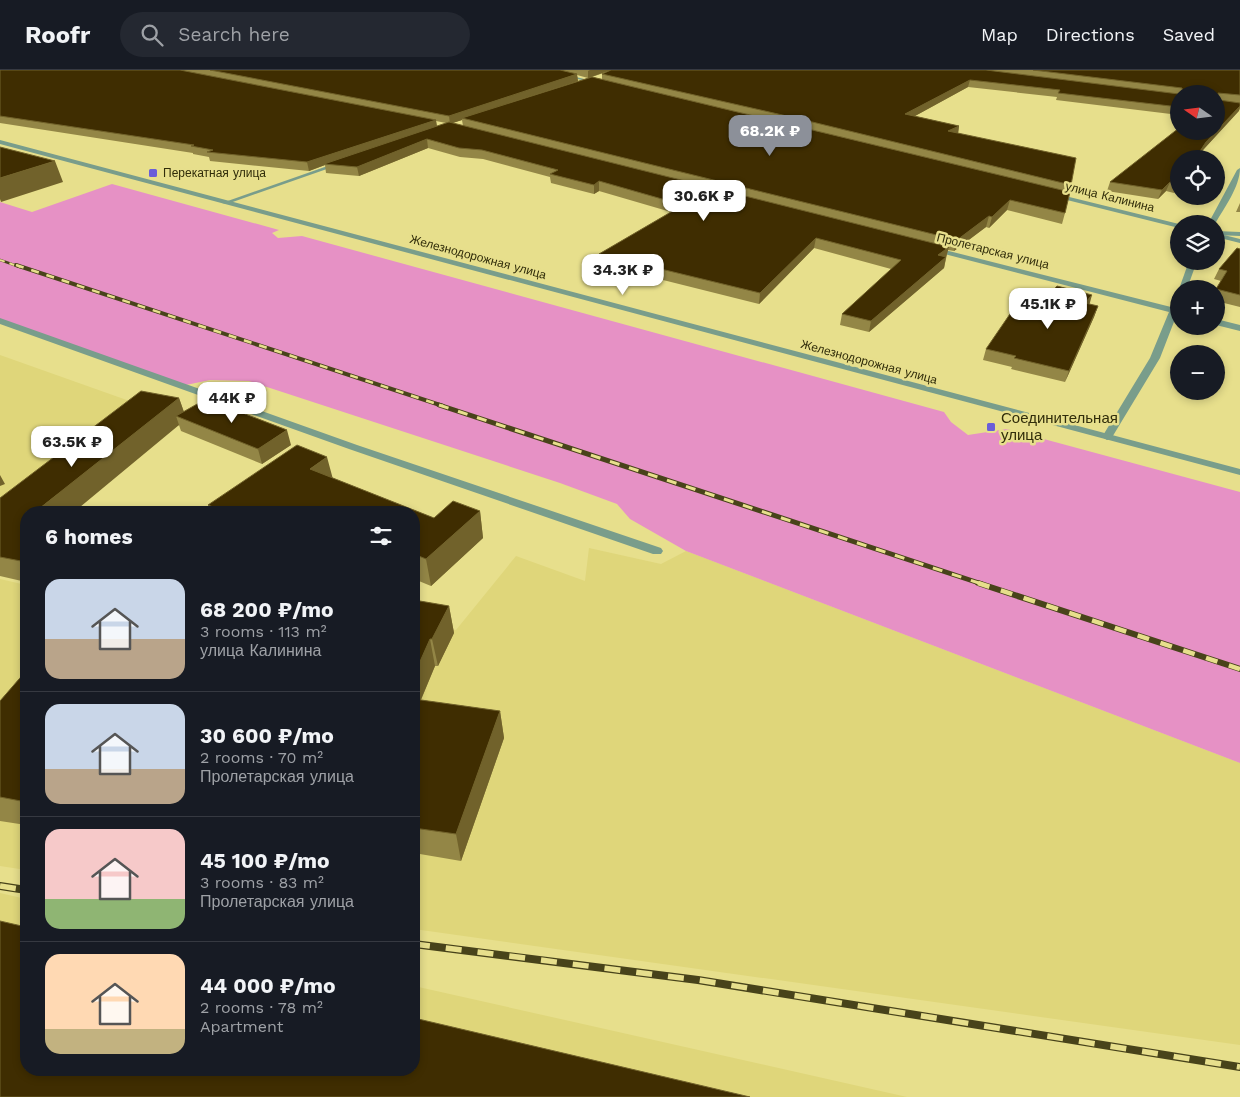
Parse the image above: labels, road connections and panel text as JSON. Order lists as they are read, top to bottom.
{
  "streets": {
    "street": ["улица Калинина", "Пролетарская улица", "Железнодорожная улица"]
  },
  "places": {
    "transit": ["Перекатная улица", "Соединительная улица"]
  },
  "north": "left",
  "page": {
    "header": "Roofr",
    "search": "Search here",
    "nav": ["Map", "Directions", "Saved"],
    "map_buttons": ["+", "−"],
    "price": [
      "68.2K ₽",
      "30.6K ₽",
      "34.3K ₽",
      "45.1K ₽",
      "44K ₽",
      "63.5K ₽"
    ],
    "heading": "6 homes",
    "list": [
      {
        "name": "68 200 ₽/mo",
        "note": "3 rooms · 113 m² · улица Калинина"
      },
      {
        "name": "30 600 ₽/mo",
        "note": "2 rooms · 70 m² · Пролетарская улица"
      },
      {
        "name": "45 100 ₽/mo",
        "note": "3 rooms · 83 m² · Пролетарская улица"
      },
      {
        "name": "44 000 ₽/mo",
        "note": "2 rooms · 78 m² · Apartment"
      }
    ]
  }
}
